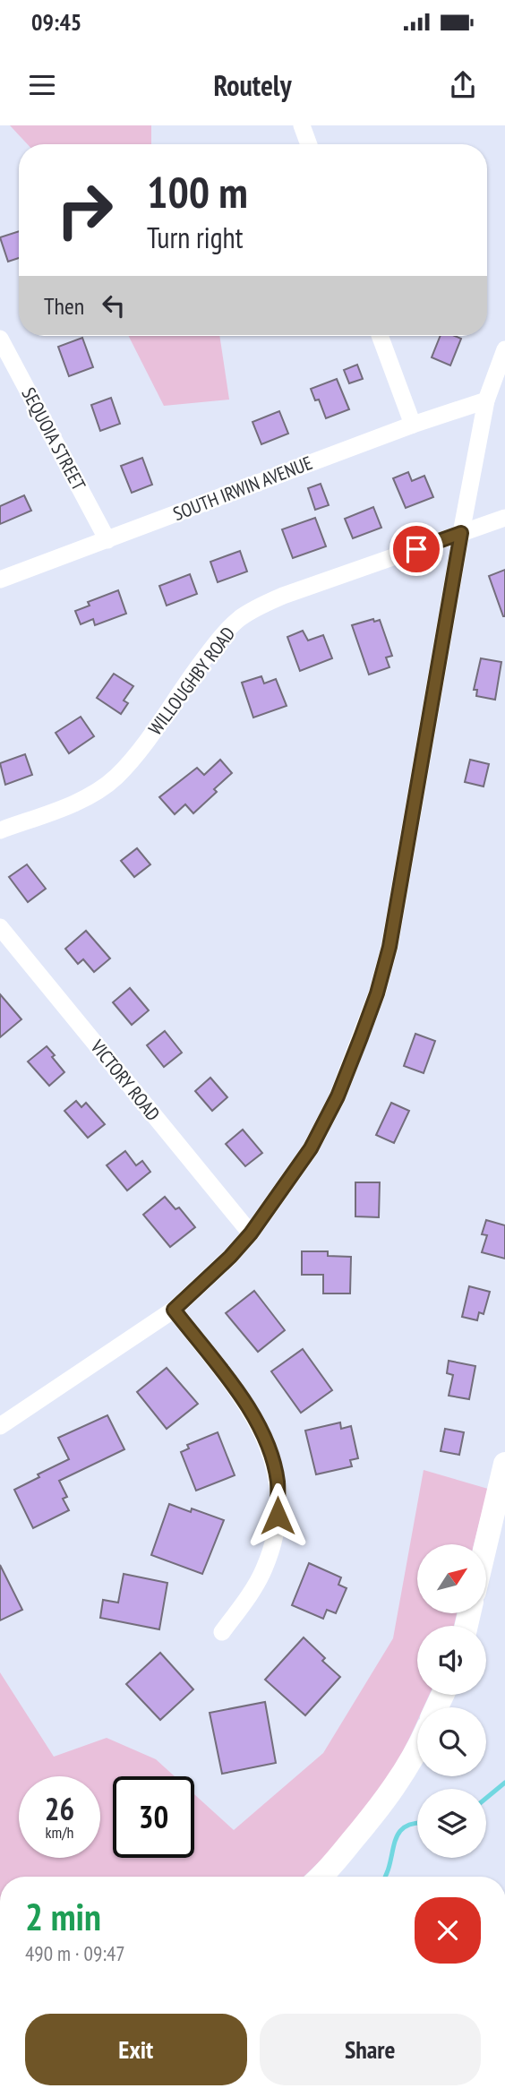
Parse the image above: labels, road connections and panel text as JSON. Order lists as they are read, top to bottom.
{
  "streets": {
    "street": [
      "SEQUOIA STREET",
      "SOUTH IRWIN AVENUE",
      "WILLOUGHBY ROAD",
      "VICTORY ROAD"
    ]
  },
  "crossings": [
    ["SEQUOIA STREET", "SOUTH IRWIN AVENUE"]
  ],
  "north": "top right",
  "page": {
    "status": "09:45",
    "header": "Routely",
    "turn": ["100 m", "Turn right"],
    "then": "Then",
    "speed": "26 km/h",
    "limit": "30",
    "heading": ["2 min", "490 m · 09:47"],
    "buttons": ["Exit", "Share"]
  }
}
